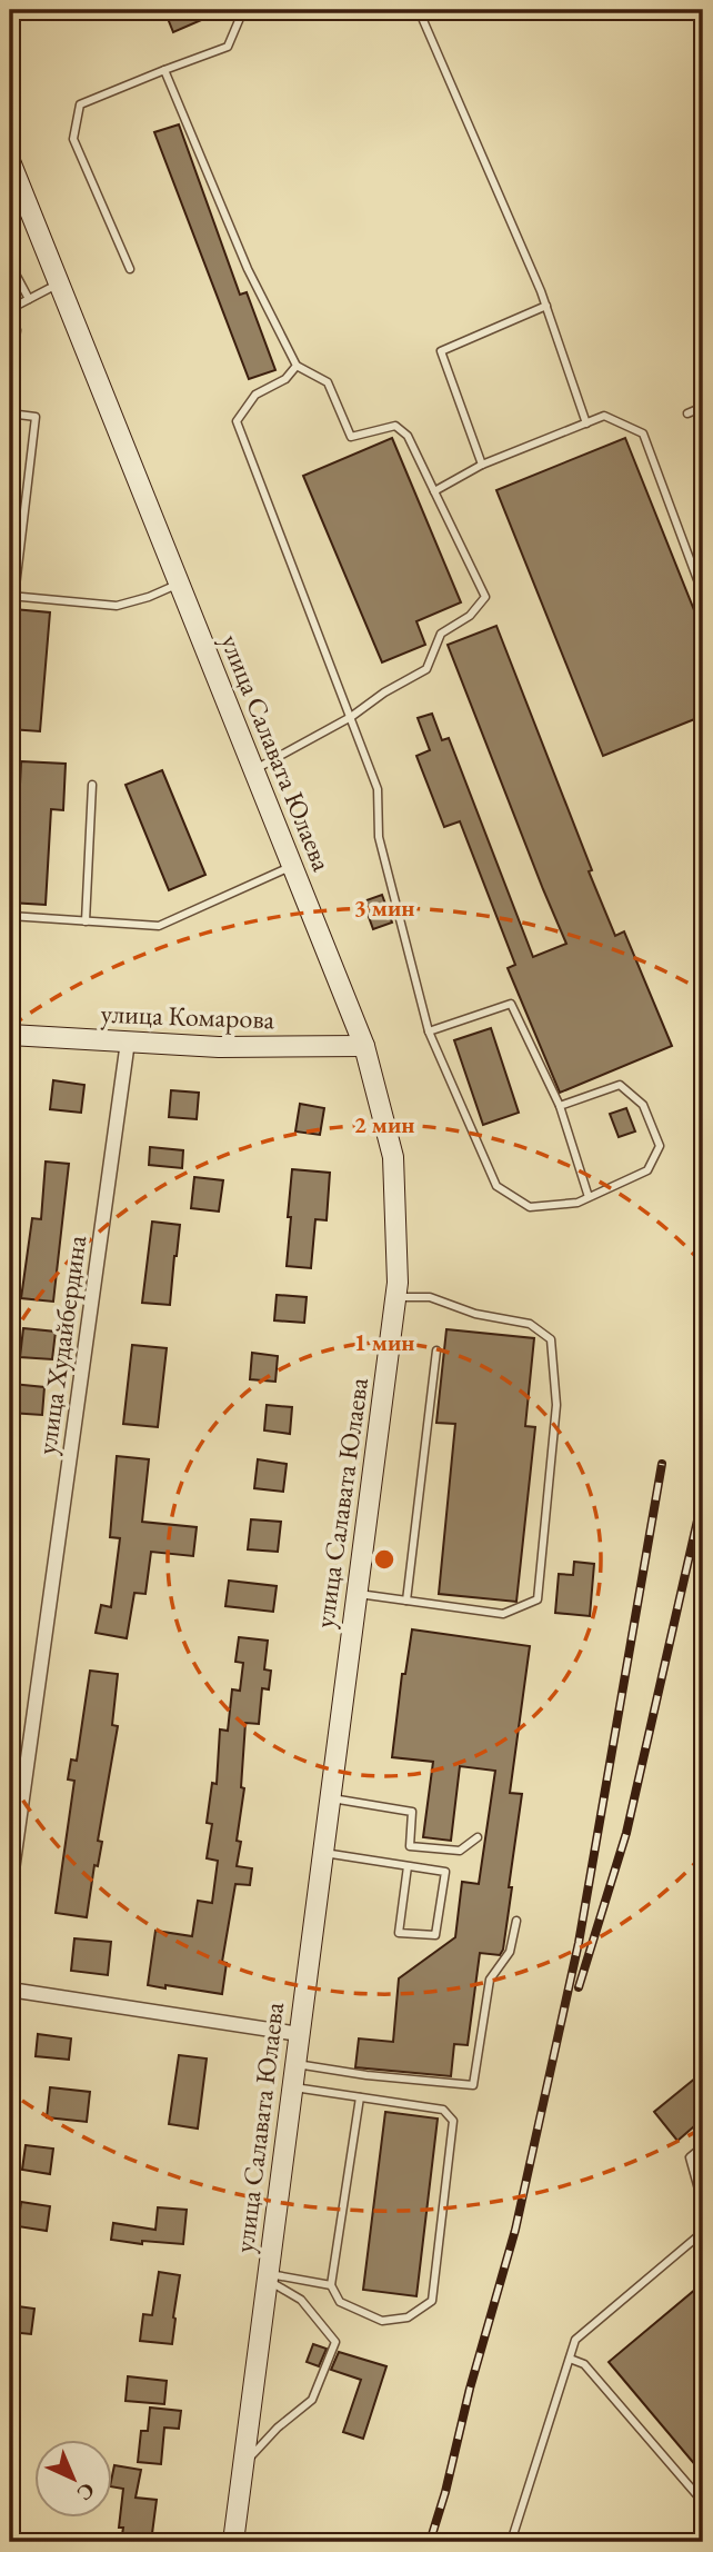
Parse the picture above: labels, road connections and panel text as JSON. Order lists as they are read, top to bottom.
{
  "streets": {
    "street": ["улица Салавата Юлаева", "улица Комарова", "улица Худайбердина"]
  },
  "crossings": [
    ["улица Салавата Юлаева", "улица Комарова"],
    ["улица Комарова", "улица Худайбердина"]
  ],
  "north": "bottom right",
  "rings": ["3 мин", "2 мин", "1 мин"]
}
